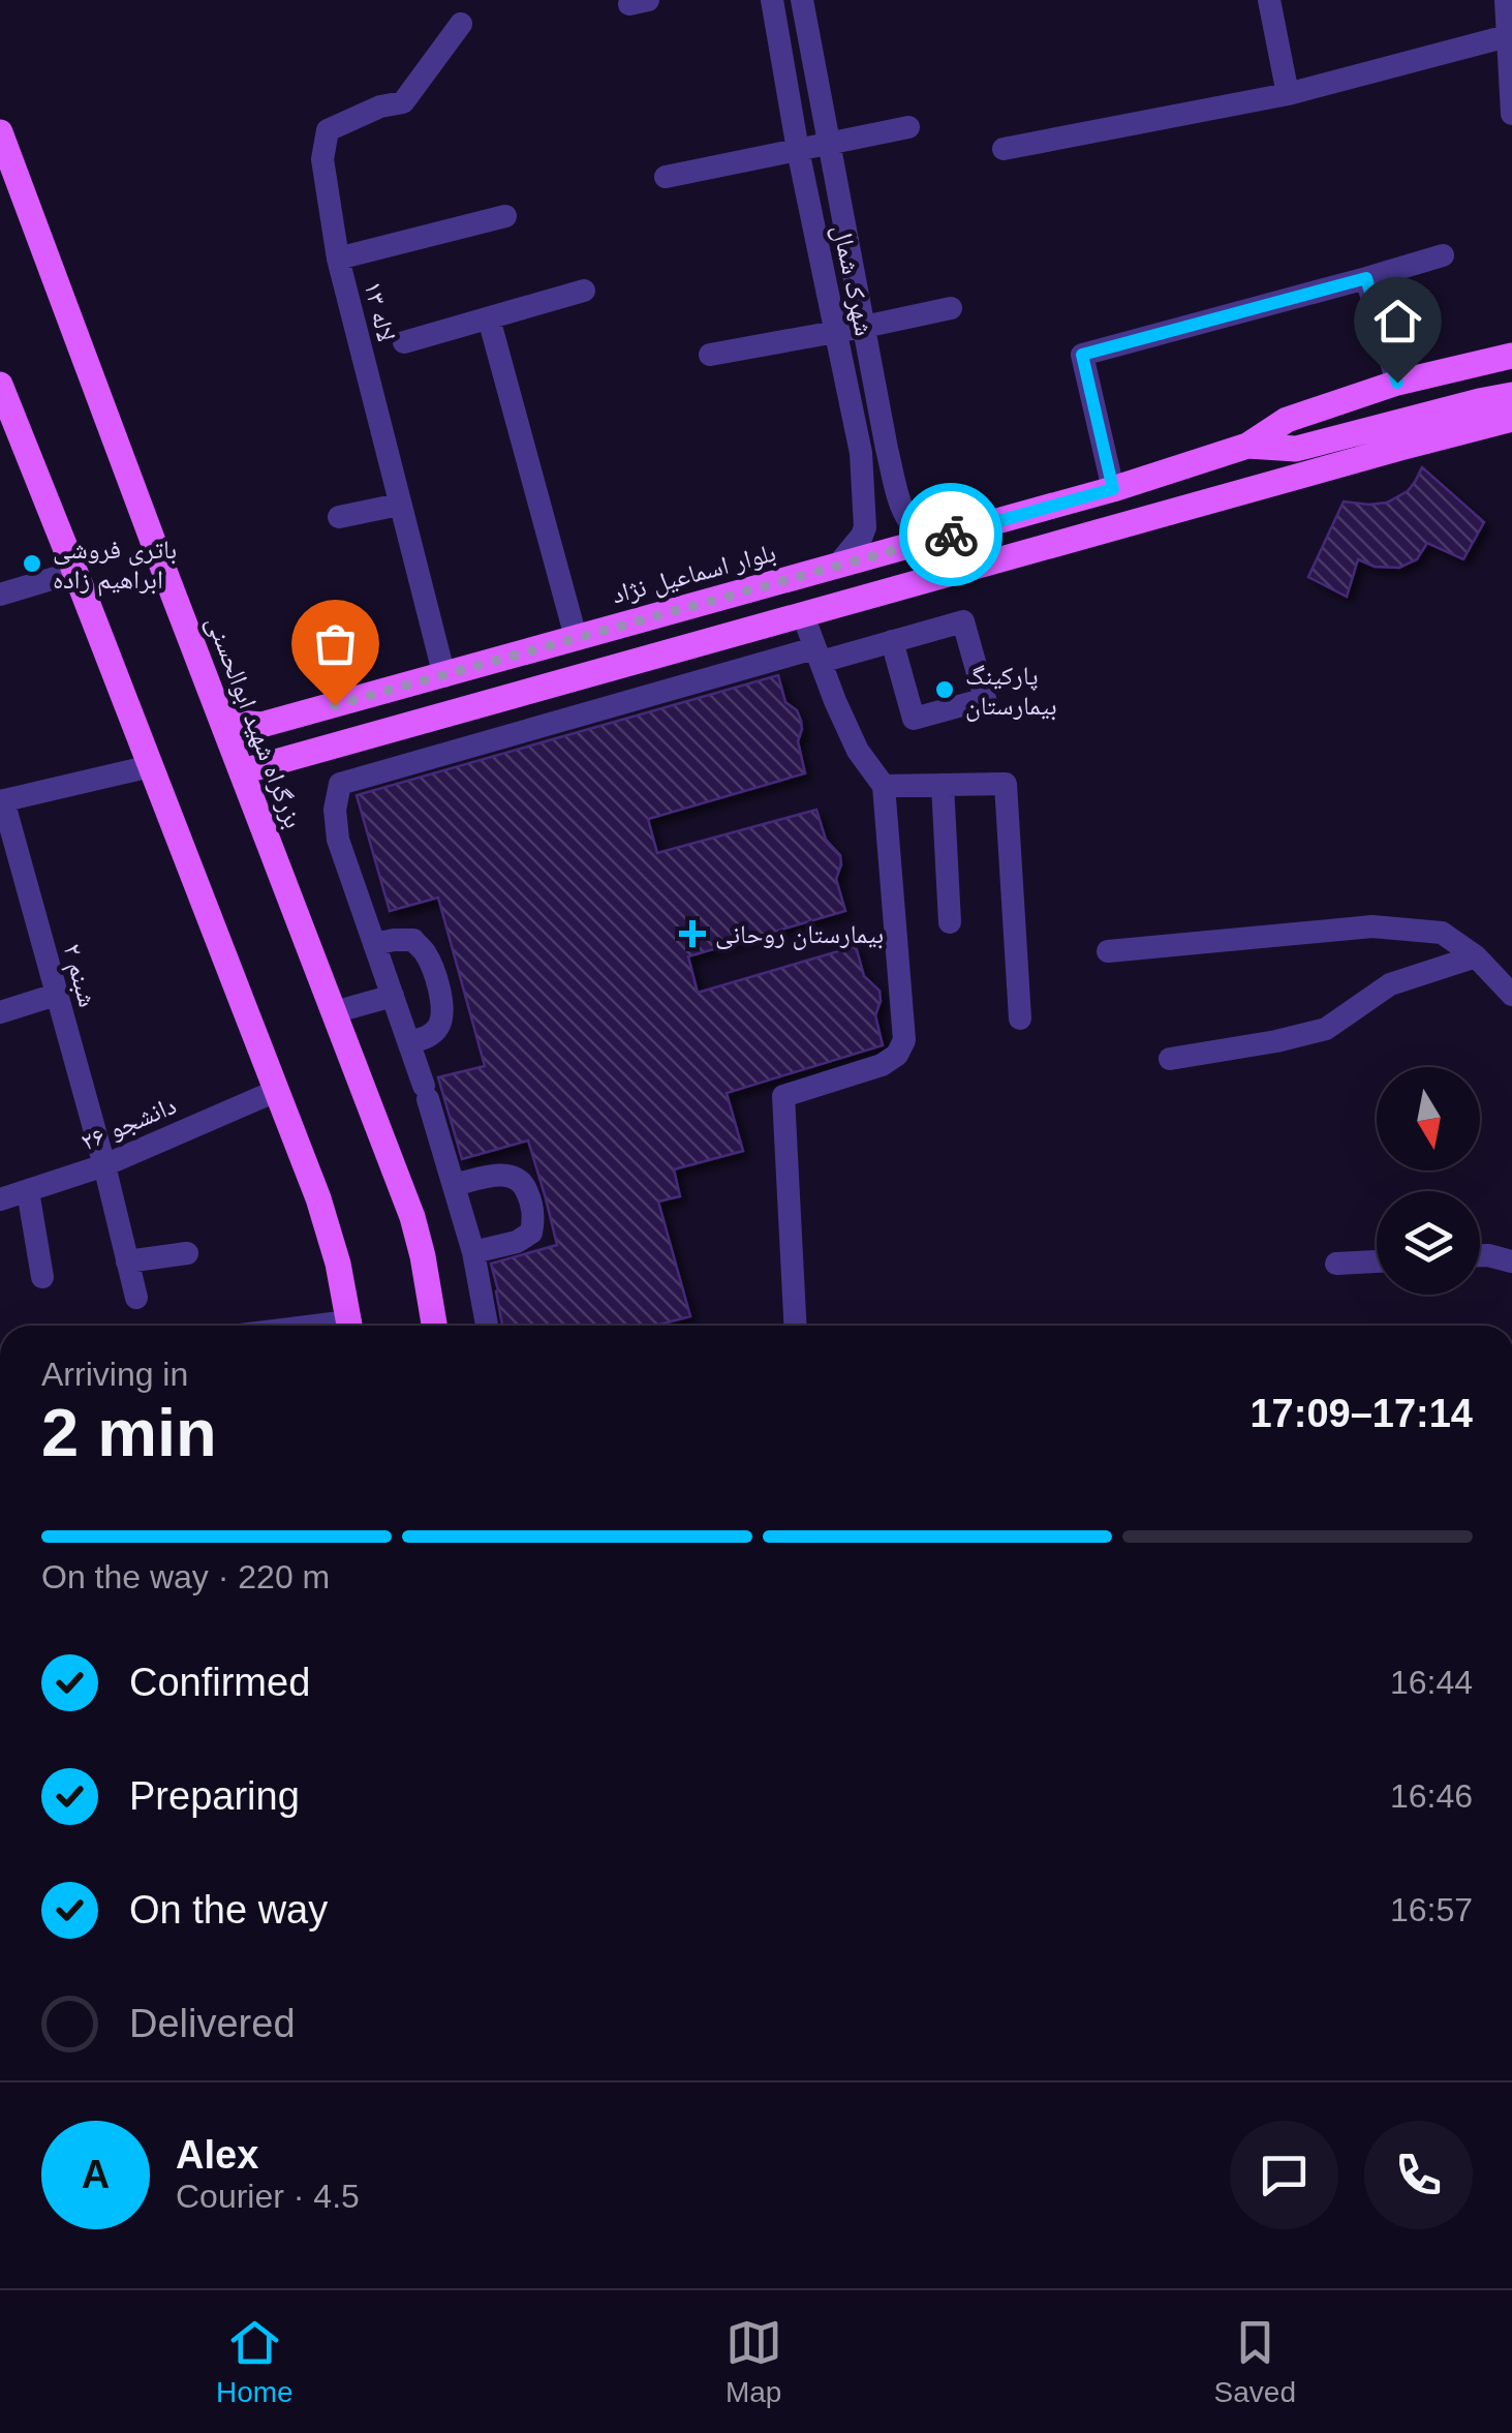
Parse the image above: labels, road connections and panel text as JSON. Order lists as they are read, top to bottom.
{
  "streets": {
    "main road": ["بلوار اسماعیل نژاد", "بزرگراه شهید ابوالحسنی"],
    "street": [
      "شهرک شمال",
      "لاله ۱۳",
      "شبنم ۲",
      "دانشجو ۲۶"
    ]
  },
  "crossings": [
    ["شهرک شمال", "بلوار اسماعیل نژاد"],
    ["لاله ۱۳", "بلوار اسماعیل نژاد"],
    ["شبنم ۲", "دانشجو ۲۶"]
  ],
  "places": {
    "other": ["باتری فروشی ابراهیم زاده", "پارکینگ بیمارستان"],
    "health": ["بیمارستان روحانی"]
  },
  "north": "bottom",
  "page": {
    "heading": ["2 min", "Arriving in", "17:09–17:14"],
    "panel": ["Alex", "Courier · 4.5"],
    "bar": "On the way · 220 m",
    "list": [
      ["Confirmed", "16:44"],
      ["Preparing", "16:46"],
      ["On the way", "16:57"],
      "Delivered"
    ],
    "round": "A",
    "tabs": ["Home", "Map", "Saved"]
  }
}
